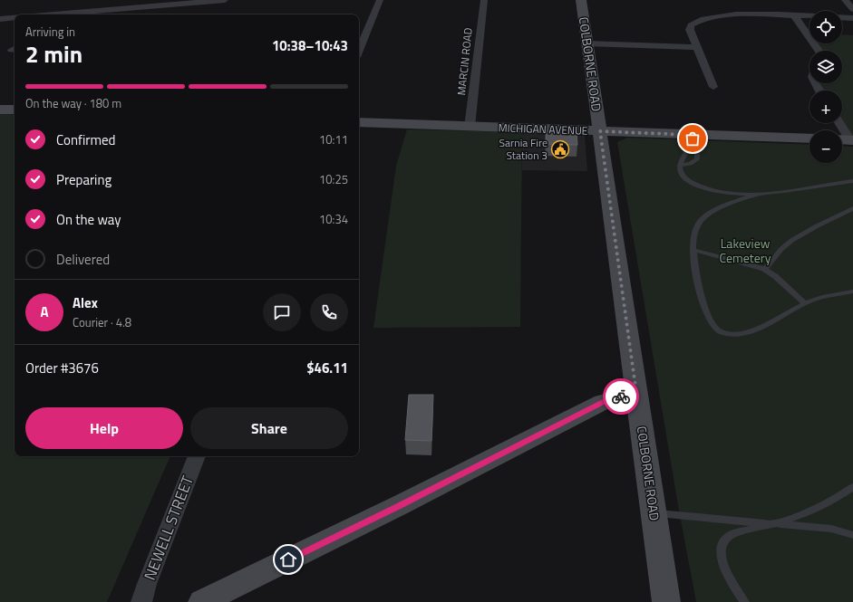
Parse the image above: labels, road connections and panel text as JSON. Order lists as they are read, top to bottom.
{
  "streets": {
    "street": [
      "MARCIN ROAD",
      "COLBORNE ROAD",
      "MICHIGAN AVENUE",
      "NEWELL STREET"
    ]
  },
  "crossings": [
    ["MARCIN ROAD", "MICHIGAN AVENUE"],
    ["COLBORNE ROAD", "MICHIGAN AVENUE"]
  ],
  "parks": ["Lakeview Cemetery"],
  "places": {
    "public building": ["Sarnia Fire Station 3"]
  },
  "page": {
    "map_buttons": ["+", "−"],
    "heading": ["2 min", "Arriving in", "10:38–10:43"],
    "panel": [
      "Alex",
      "Courier · 4.8",
      "Order #3676",
      "$46.11"
    ],
    "bar": "On the way · 180 m",
    "list": [
      ["Confirmed", "10:11"],
      ["Preparing", "10:25"],
      ["On the way", "10:34"],
      "Delivered"
    ],
    "round": "A",
    "buttons": ["Help", "Share"]
  }
}
